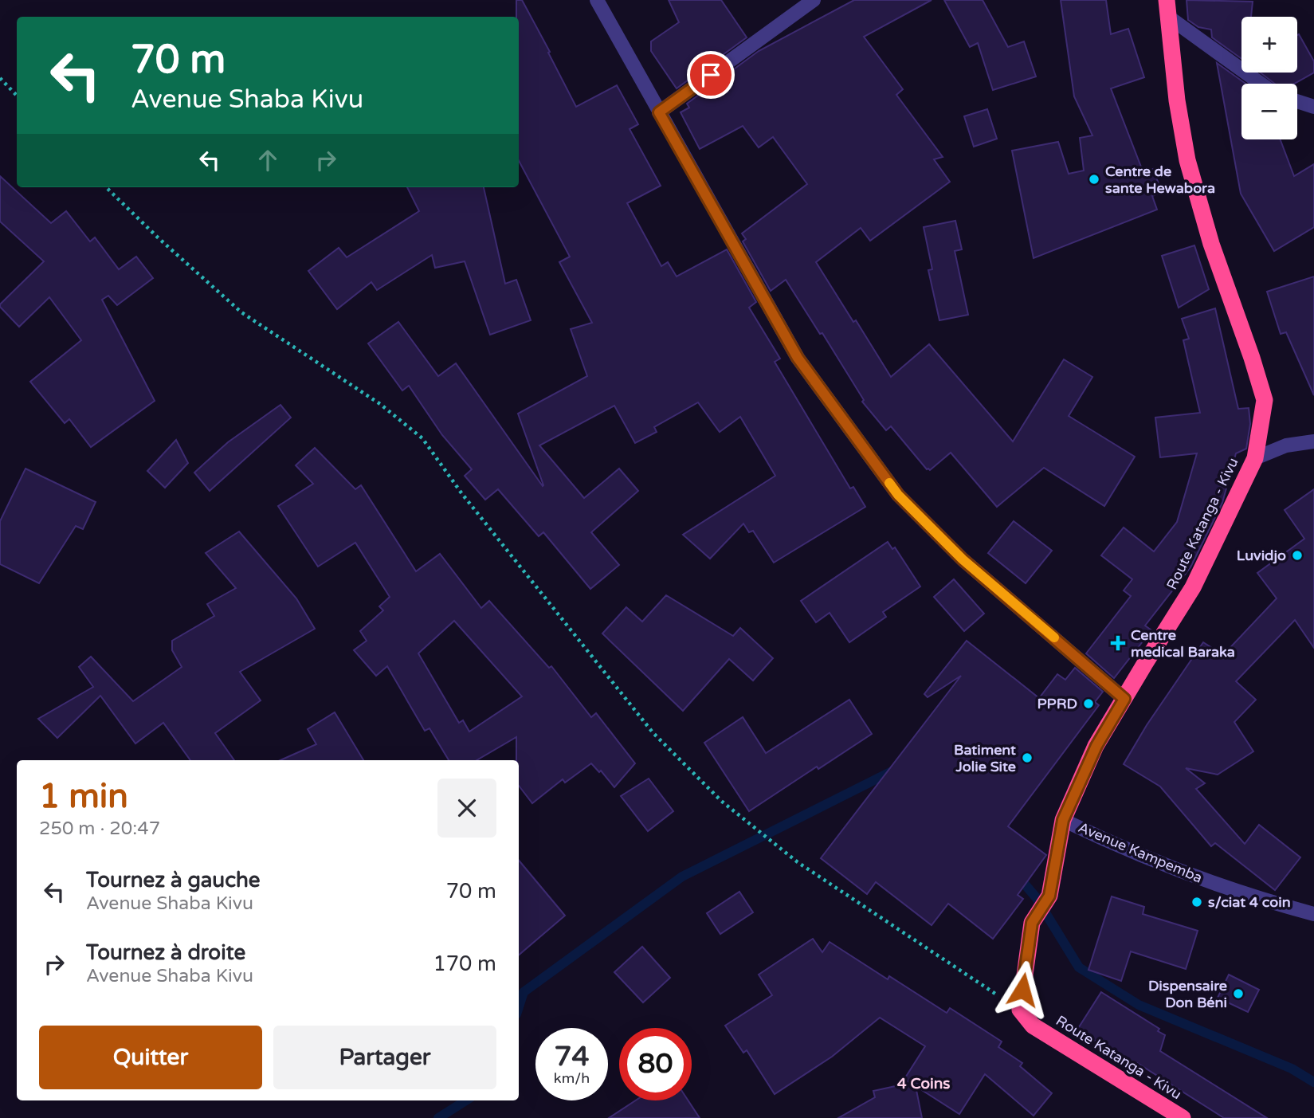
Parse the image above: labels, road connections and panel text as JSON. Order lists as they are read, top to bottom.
{
  "streets": {
    "highway": ["Route Katanga - Kivu"],
    "street": ["Avenue Kampemba"]
  },
  "crossings": [
    ["Route Katanga - Kivu", "Avenue Kampemba"]
  ],
  "districts": ["4 Coins"],
  "places": {
    "other": [
      "Centre de sante Hewabora",
      "Luvidjo",
      "PPRD",
      "Batiment Jolie Site",
      "s/ciat 4 coin",
      "Dispensaire Don Béni"
    ],
    "health": ["Centre medical Baraka"]
  },
  "page": {
    "map_buttons": ["+", "−"],
    "turn": ["70 m", "Avenue Shaba Kivu"],
    "heading": ["1 min", "250 m · 20:47"],
    "list": [
      {
        "name": "Tournez à gauche",
        "note": "Avenue Shaba Kivu",
        "value": "70 m"
      },
      {
        "name": "Tournez à droite",
        "note": "Avenue Shaba Kivu",
        "value": "170 m"
      }
    ],
    "buttons": ["Quitter", "Partager"],
    "speed": "74 km/h",
    "limit": "80"
  }
}
